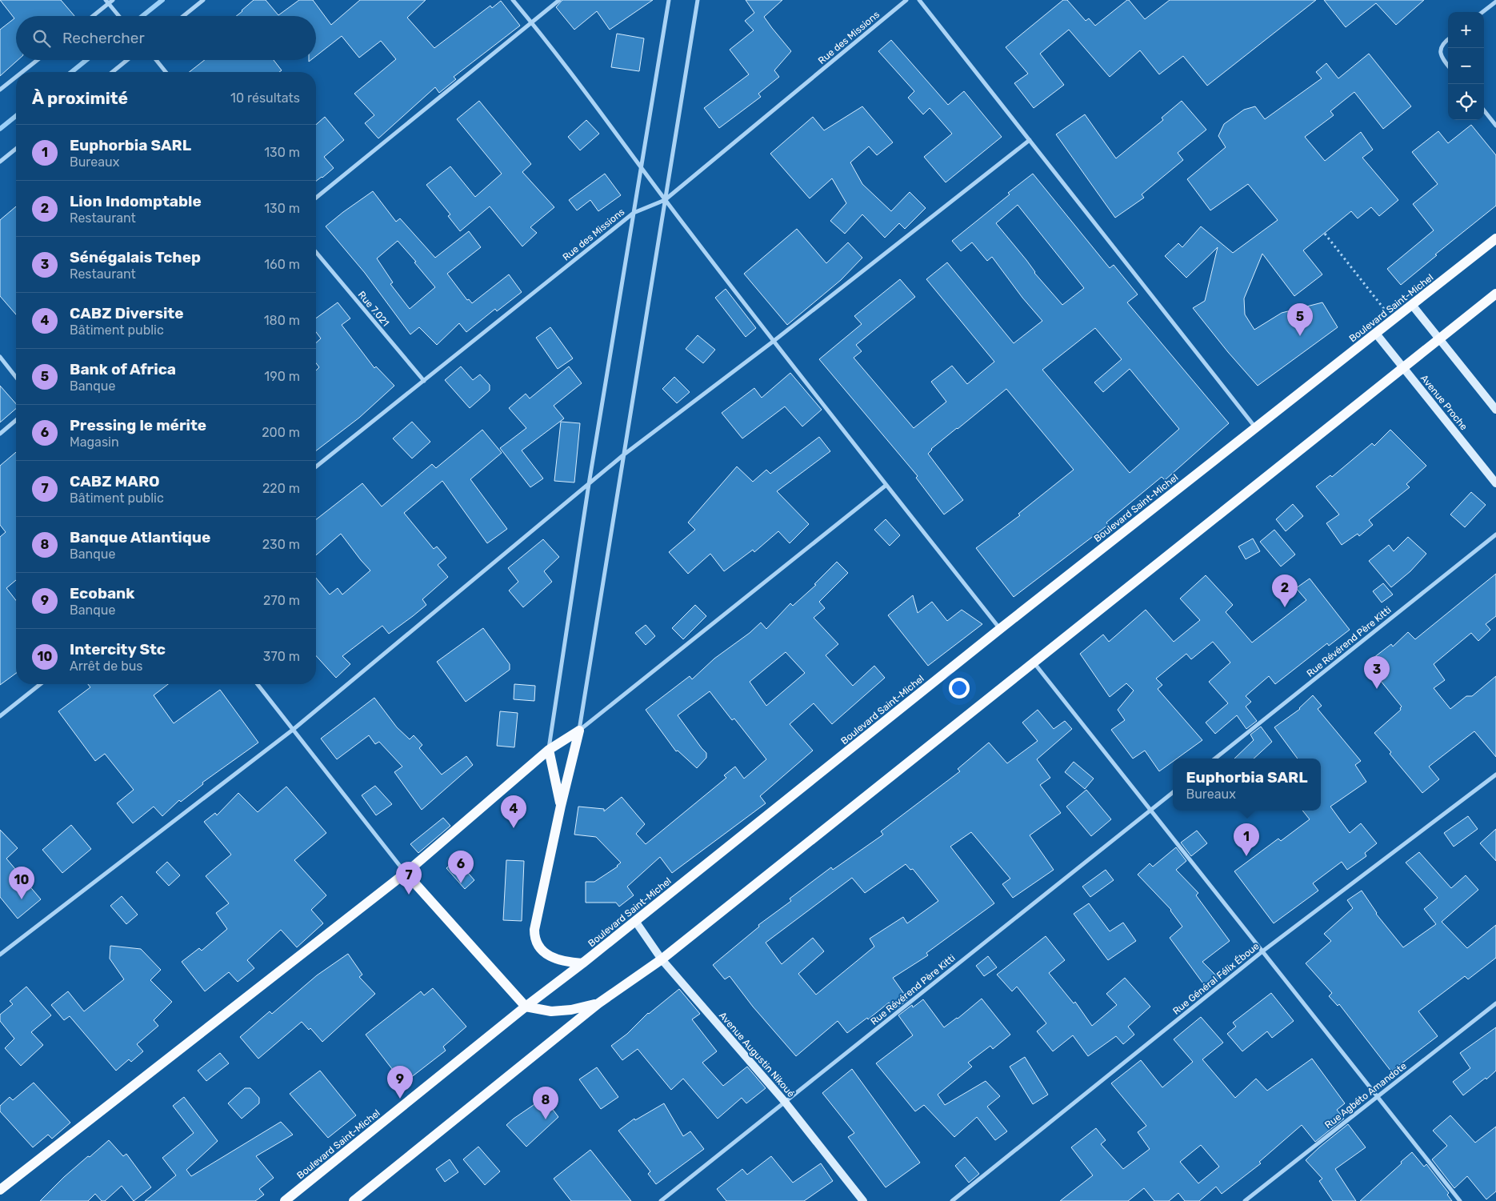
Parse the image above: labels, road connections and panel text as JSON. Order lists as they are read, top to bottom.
{
  "streets": {
    "main road": ["Boulevard Saint-Michel"],
    "street": [
      "Rue des Missions",
      "Rue 7.021",
      "Avenue Proche",
      "Rue Révérend Père Kitti",
      "Rue Général Félix Éboue",
      "Avenue Augustin Nikoué",
      "Rue Agbéto Amandote"
    ]
  },
  "crossings": [
    ["Rue des Missions", "Rue 7.021"],
    ["Boulevard Saint-Michel", "Avenue Proche"],
    ["Boulevard Saint-Michel", "Avenue Augustin Nikoué"],
    ["Rue Révérend Père Kitti", "Avenue Augustin Nikoué"]
  ],
  "page": {
    "map_buttons": ["+", "−"],
    "search": "Rechercher",
    "heading": ["À proximité", "10 résultats"],
    "list": [
      {
        "mark": "1",
        "name": "Euphorbia SARL",
        "note": "Bureaux",
        "value": "130 m"
      },
      {
        "mark": "2",
        "name": "Lion Indomptable",
        "note": "Restaurant",
        "value": "130 m"
      },
      {
        "mark": "3",
        "name": "Sénégalais Tchep",
        "note": "Restaurant",
        "value": "160 m"
      },
      {
        "mark": "4",
        "name": "CABZ Diversite",
        "note": "Bâtiment public",
        "value": "180 m"
      },
      {
        "mark": "5",
        "name": "Bank of Africa",
        "note": "Banque",
        "value": "190 m"
      },
      {
        "mark": "6",
        "name": "Pressing le mérite",
        "note": "Magasin",
        "value": "200 m"
      },
      {
        "mark": "7",
        "name": "CABZ MARO",
        "note": "Bâtiment public",
        "value": "220 m"
      },
      {
        "mark": "8",
        "name": "Banque Atlantique",
        "note": "Banque",
        "value": "230 m"
      },
      {
        "mark": "9",
        "name": "Ecobank",
        "note": "Banque",
        "value": "270 m"
      },
      {
        "mark": "10",
        "name": "Intercity Stc",
        "note": "Arrêt de bus",
        "value": "370 m"
      }
    ],
    "pins": [
      "5",
      "2",
      "3",
      "4",
      "1",
      "6",
      "7",
      "10",
      "9",
      "8"
    ],
    "popup": ["Euphorbia SARL", "Bureaux"]
  }
}
